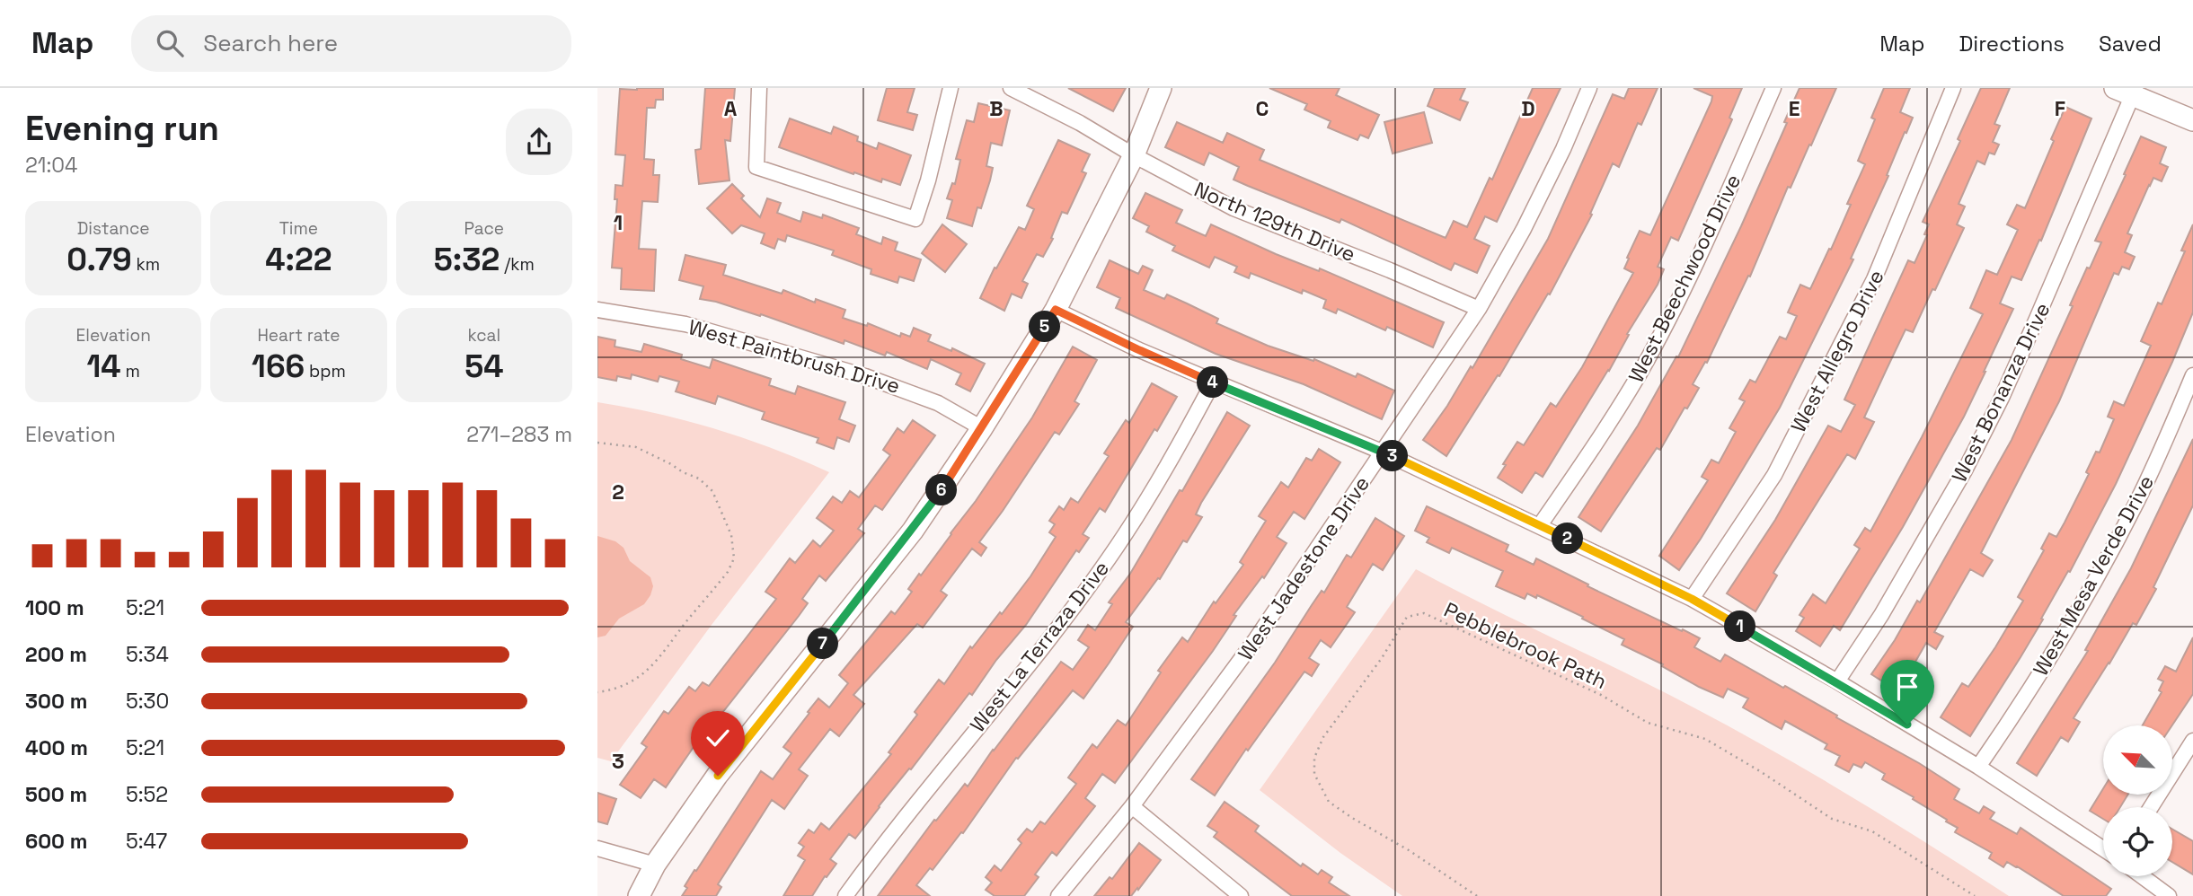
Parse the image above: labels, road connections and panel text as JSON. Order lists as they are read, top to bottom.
{
  "streets": {
    "street": [
      "North 129th Drive",
      "West Beechwood Drive",
      "West Allegro Drive",
      "West Paintbrush Drive",
      "West Bonanza Drive",
      "West Jadestone Drive",
      "West Mesa Verde Drive",
      "West La Terraza Drive"
    ],
    "path": ["Pebblebrook Path"]
  },
  "crossings": [
    ["North 129th Drive", "West Jadestone Drive"]
  ],
  "north": "top left",
  "page": {
    "header": "Map",
    "search": "Search here",
    "nav": ["Map", "Directions", "Saved"],
    "heading": ["Evening run", "21:04"],
    "stats": [
      ["Distance", "0.79 km"],
      ["Time", "4:22"],
      ["Pace", "5:32 /km"],
      ["Elevation", "14 m"],
      ["Heart rate", "166 bpm"],
      ["kcal", "54"]
    ],
    "pins": [
      "5",
      "4",
      "3",
      "6",
      "2",
      "1",
      "7"
    ],
    "chart": ["Elevation", "271–283 m"],
    "list": [
      {
        "name": "100 m",
        "note": "5:21"
      },
      {
        "name": "200 m",
        "note": "5:34"
      },
      {
        "name": "300 m",
        "note": "5:30"
      },
      {
        "name": "400 m",
        "note": "5:21"
      },
      {
        "name": "500 m",
        "note": "5:52"
      },
      {
        "name": "600 m",
        "note": "5:47"
      }
    ]
  },
  "grid": {
    "columns": [
      "A",
      "B",
      "C",
      "D",
      "E",
      "F"
    ],
    "rows": ["1", "2", "3"]
  }
}
